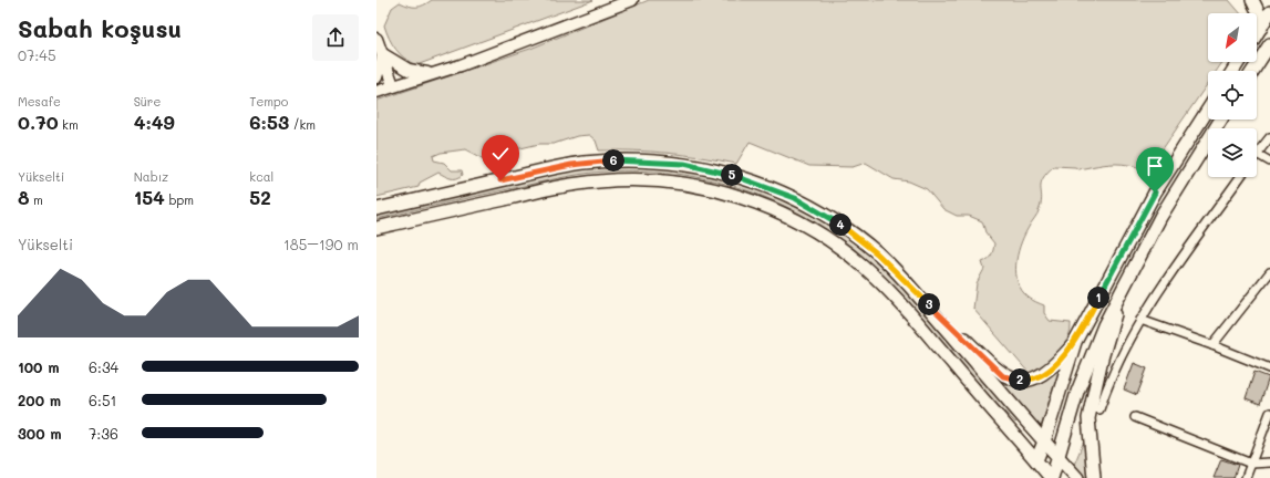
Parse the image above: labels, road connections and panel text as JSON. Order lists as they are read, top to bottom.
{
  "north": "bottom left",
  "page": {
    "heading": ["Sabah koşusu", "07:45"],
    "stats": [
      ["Mesafe", "0.70 km"],
      ["Süre", "4:49"],
      ["Tempo", "6:53 /km"],
      ["Yükselti", "8 m"],
      ["Nabız", "154 bpm"],
      ["kcal", "52"]
    ],
    "pins": [
      "6",
      "5",
      "4",
      "1",
      "3",
      "2"
    ],
    "chart": ["Yükselti", "185–190 m"],
    "list": [
      {
        "name": "100 m",
        "note": "6:34"
      },
      {
        "name": "200 m",
        "note": "6:51"
      },
      {
        "name": "300 m",
        "note": "7:36"
      }
    ]
  }
}
